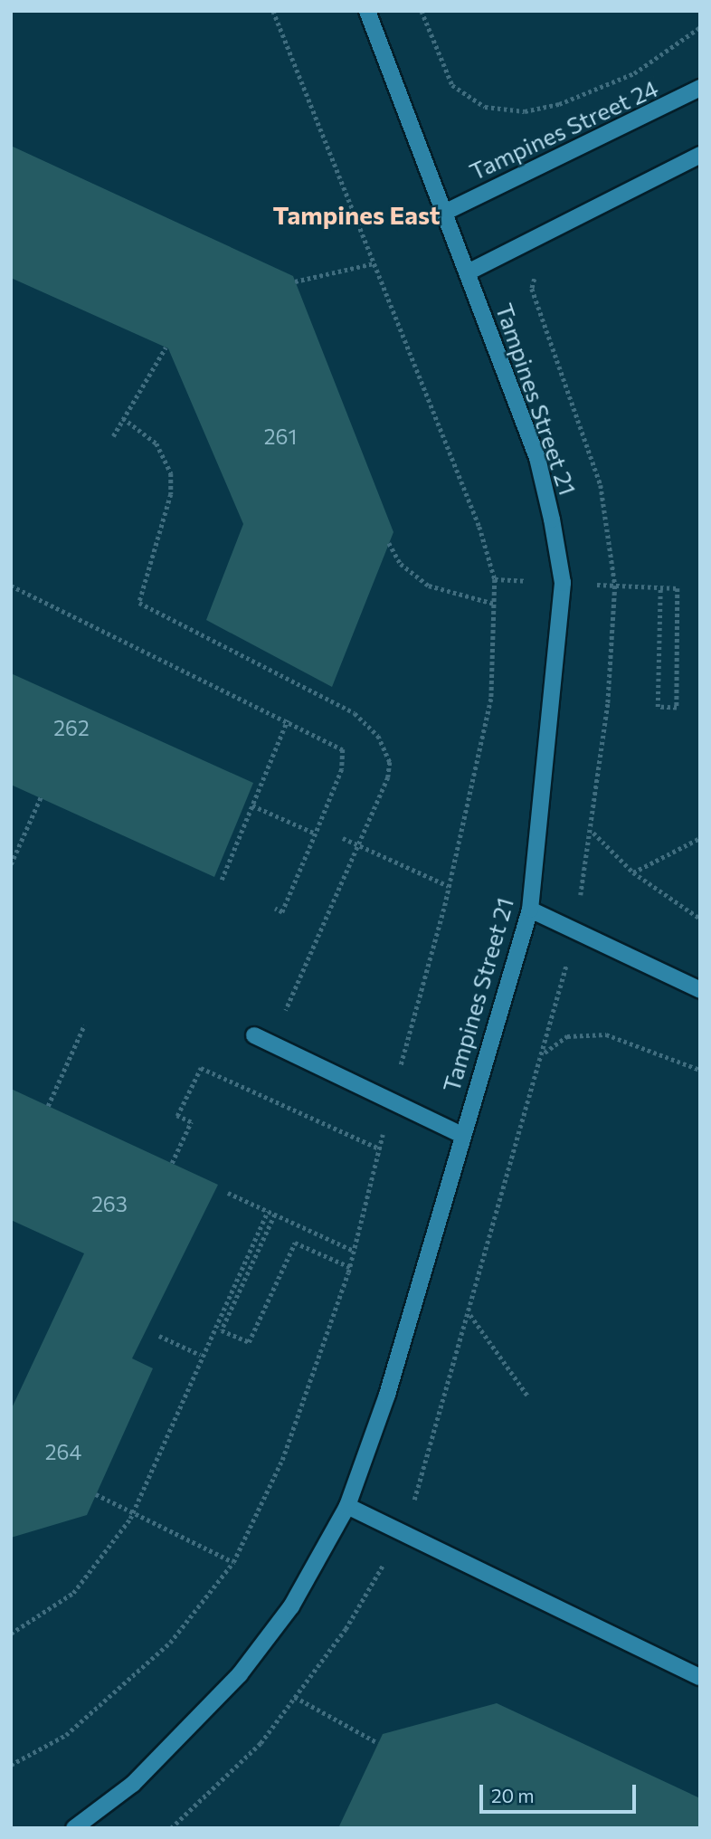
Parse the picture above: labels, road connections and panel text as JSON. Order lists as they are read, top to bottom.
{
  "streets": {
    "street": ["Tampines Street 24", "Tampines Street 21"]
  },
  "crossings": [
    ["Tampines Street 24", "Tampines Street 21"]
  ],
  "districts": ["Tampines East"],
  "house_numbers": [
    "261",
    "262",
    "263",
    "264"
  ],
  "scale_bar": "20 m"
}
